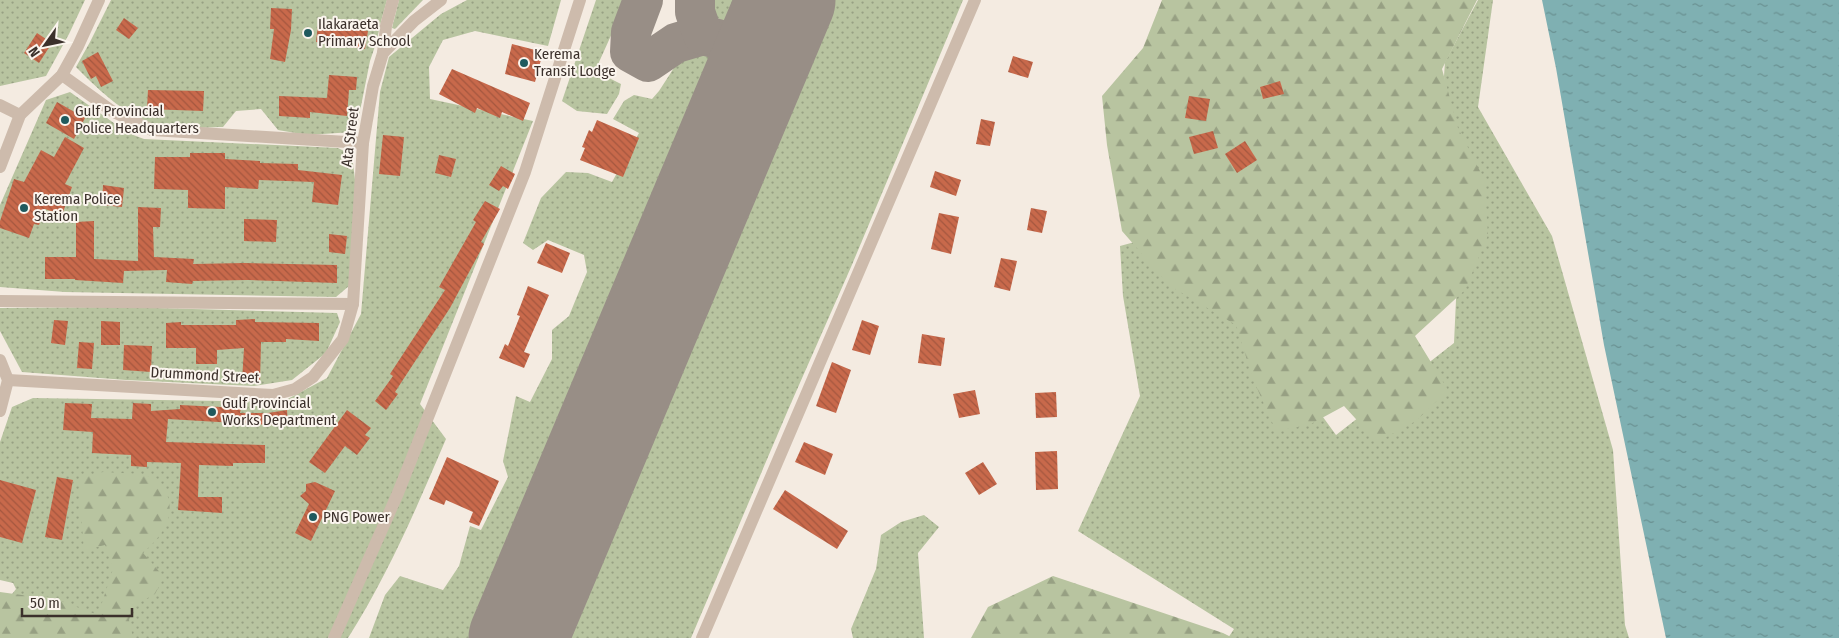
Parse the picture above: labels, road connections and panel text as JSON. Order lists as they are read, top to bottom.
{
  "streets": {
    "street": ["Ata Street", "Drummond Street"]
  },
  "crossings": [
    ["Ata Street", "Drummond Street"]
  ],
  "places": [
    "Ilakaraeta Primary School",
    "Kerema Transit Lodge",
    "Gulf Provincial Police Headquarters",
    "Kerema Police Station",
    "Gulf Provincial Works Department",
    "PNG Power"
  ],
  "scale_bar": "50 m",
  "north": "bottom left"
}
